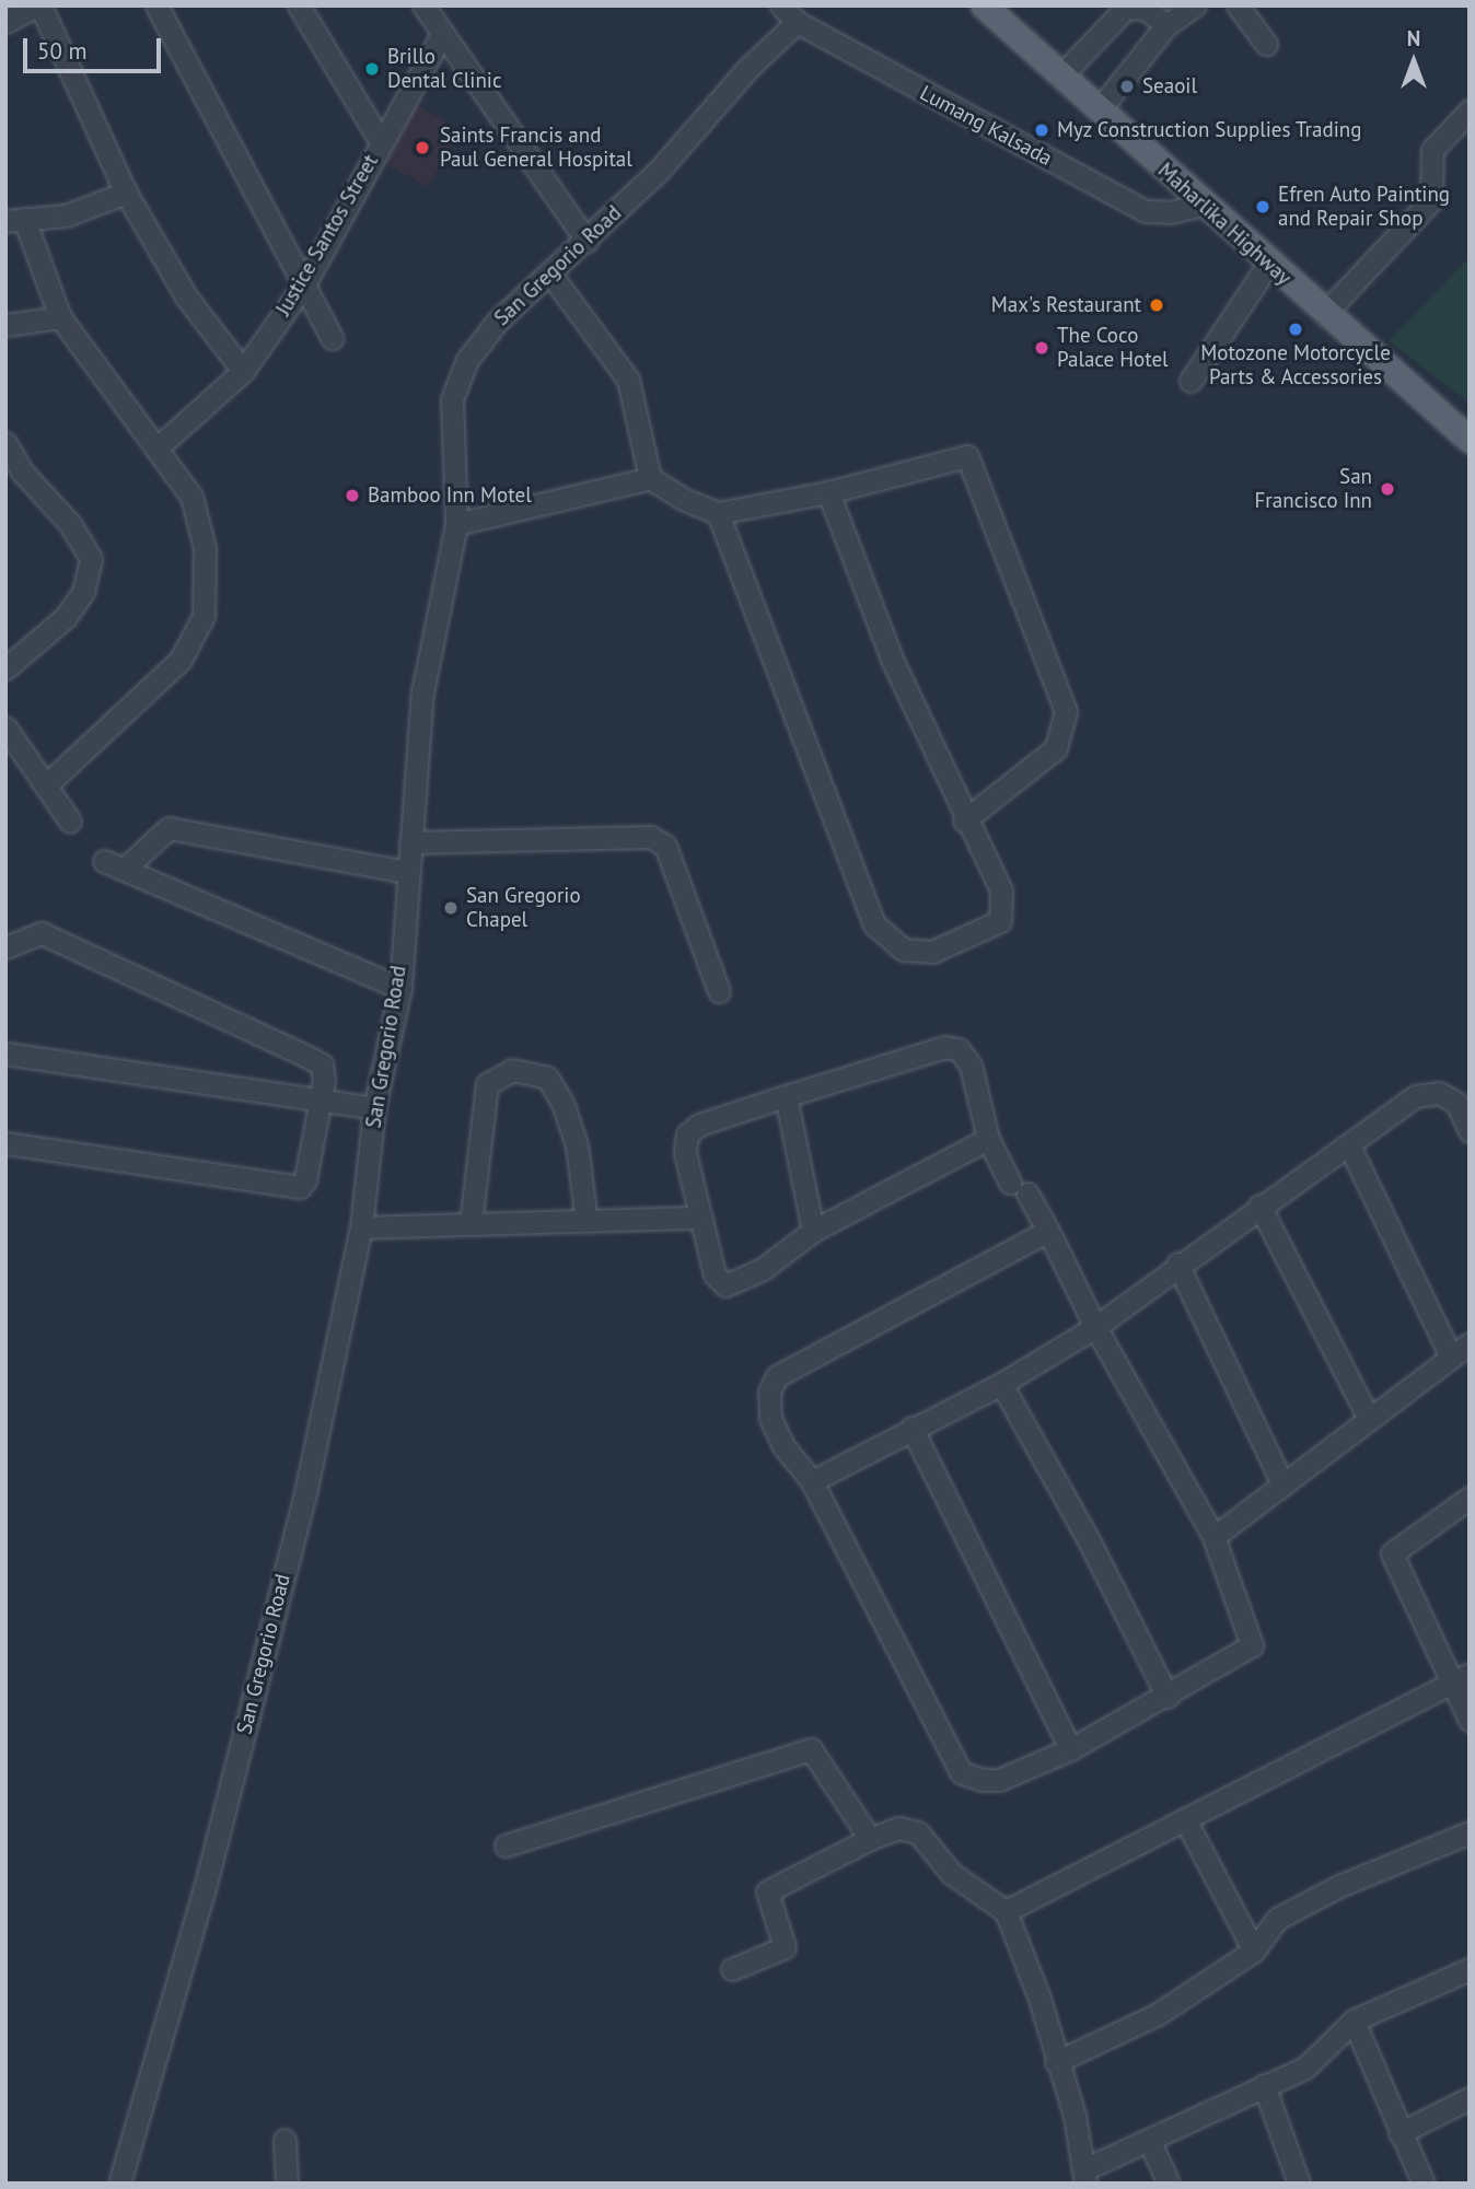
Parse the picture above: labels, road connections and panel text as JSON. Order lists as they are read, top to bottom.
{
  "streets": {
    "main road": ["Maharlika Highway"],
    "street": ["Lumang Kalsada", "Justice Santos Street", "San Gregorio Road"]
  },
  "crossings": [
    ["Lumang Kalsada", "Maharlika Highway"],
    ["Lumang Kalsada", "San Gregorio Road"]
  ],
  "places": [
    "Brillo Dental Clinic",
    "Seaoil",
    "Myz Construction Supplies Trading",
    "Saints Francis and Paul General Hospital",
    "Efren Auto Painting and Repair Shop",
    "Max's Restaurant",
    "Motozone Motorcycle Parts & Accessories",
    "The Coco Palace Hotel",
    "San Francisco Inn",
    "Bamboo Inn Motel",
    "San Gregorio Chapel"
  ],
  "scale_bar": "50 m",
  "north": "top"
}
